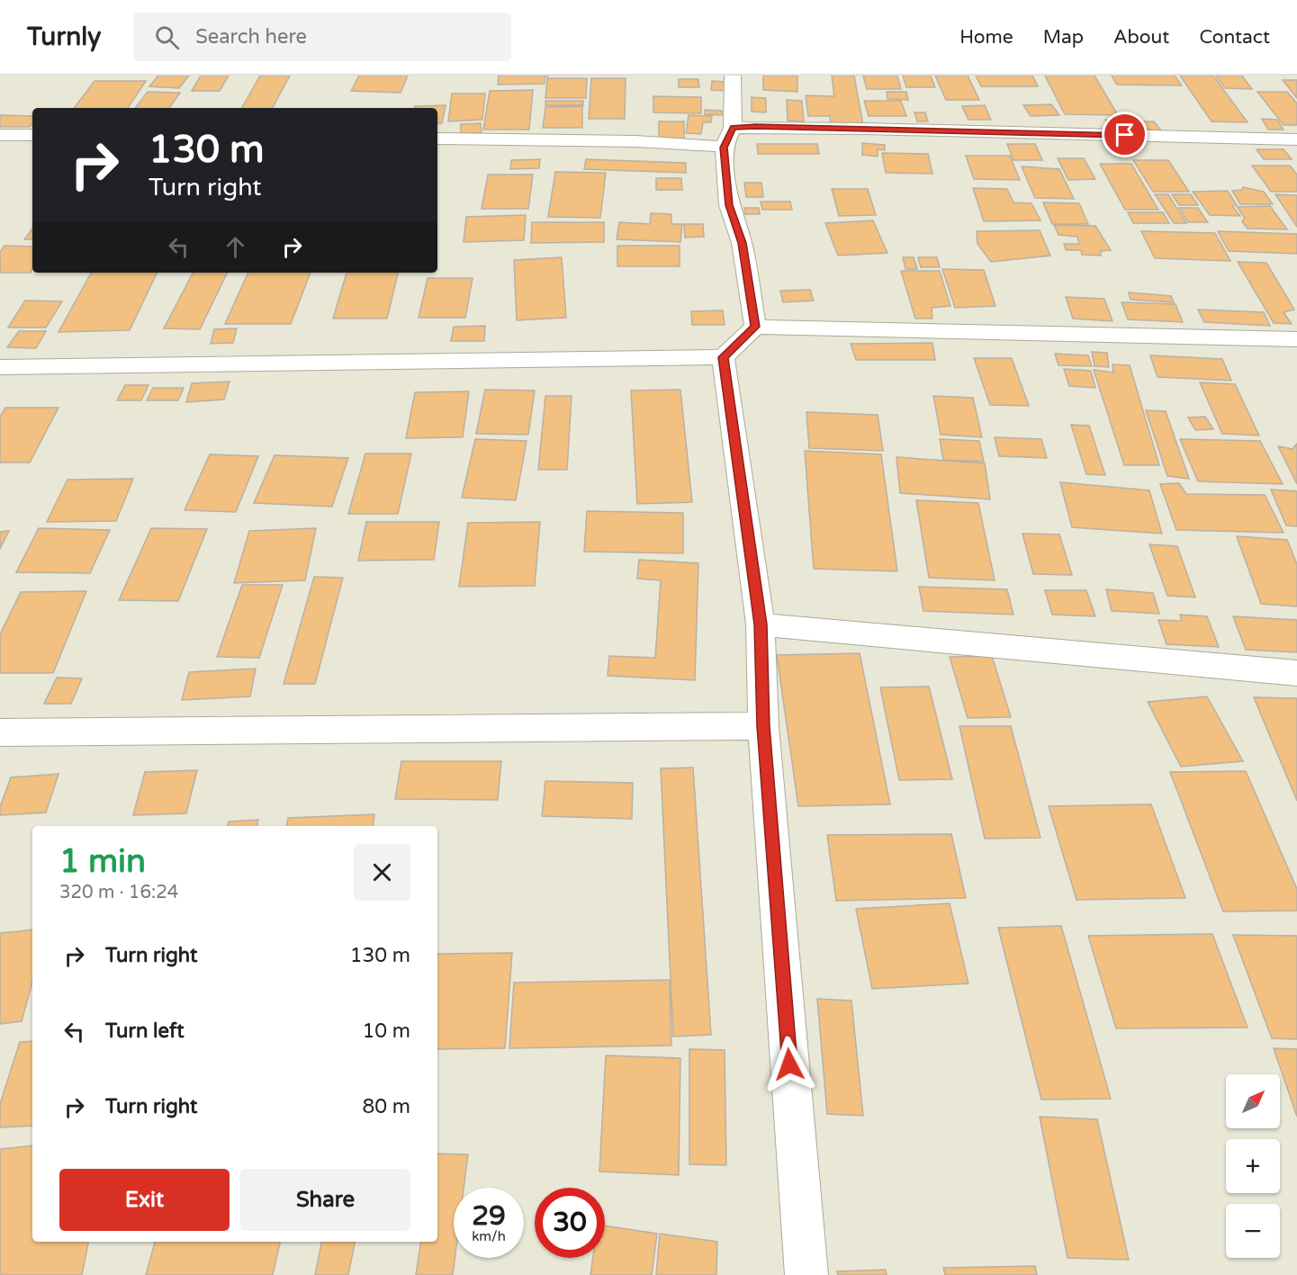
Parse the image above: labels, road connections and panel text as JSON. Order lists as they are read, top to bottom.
{
  "north": "top right",
  "page": {
    "header": "Turnly",
    "search": "Search here",
    "nav": [
      "Home",
      "Map",
      "About",
      "Contact"
    ],
    "turn": ["130 m", "Turn right"],
    "heading": ["1 min", "320 m · 16:24"],
    "list": [
      {
        "name": "Turn right",
        "value": "130 m"
      },
      {
        "name": "Turn left",
        "value": "10 m"
      },
      {
        "name": "Turn right",
        "value": "80 m"
      }
    ],
    "map_buttons": ["+", "−"],
    "buttons": ["Exit", "Share"],
    "speed": "29 km/h",
    "limit": "30"
  }
}
